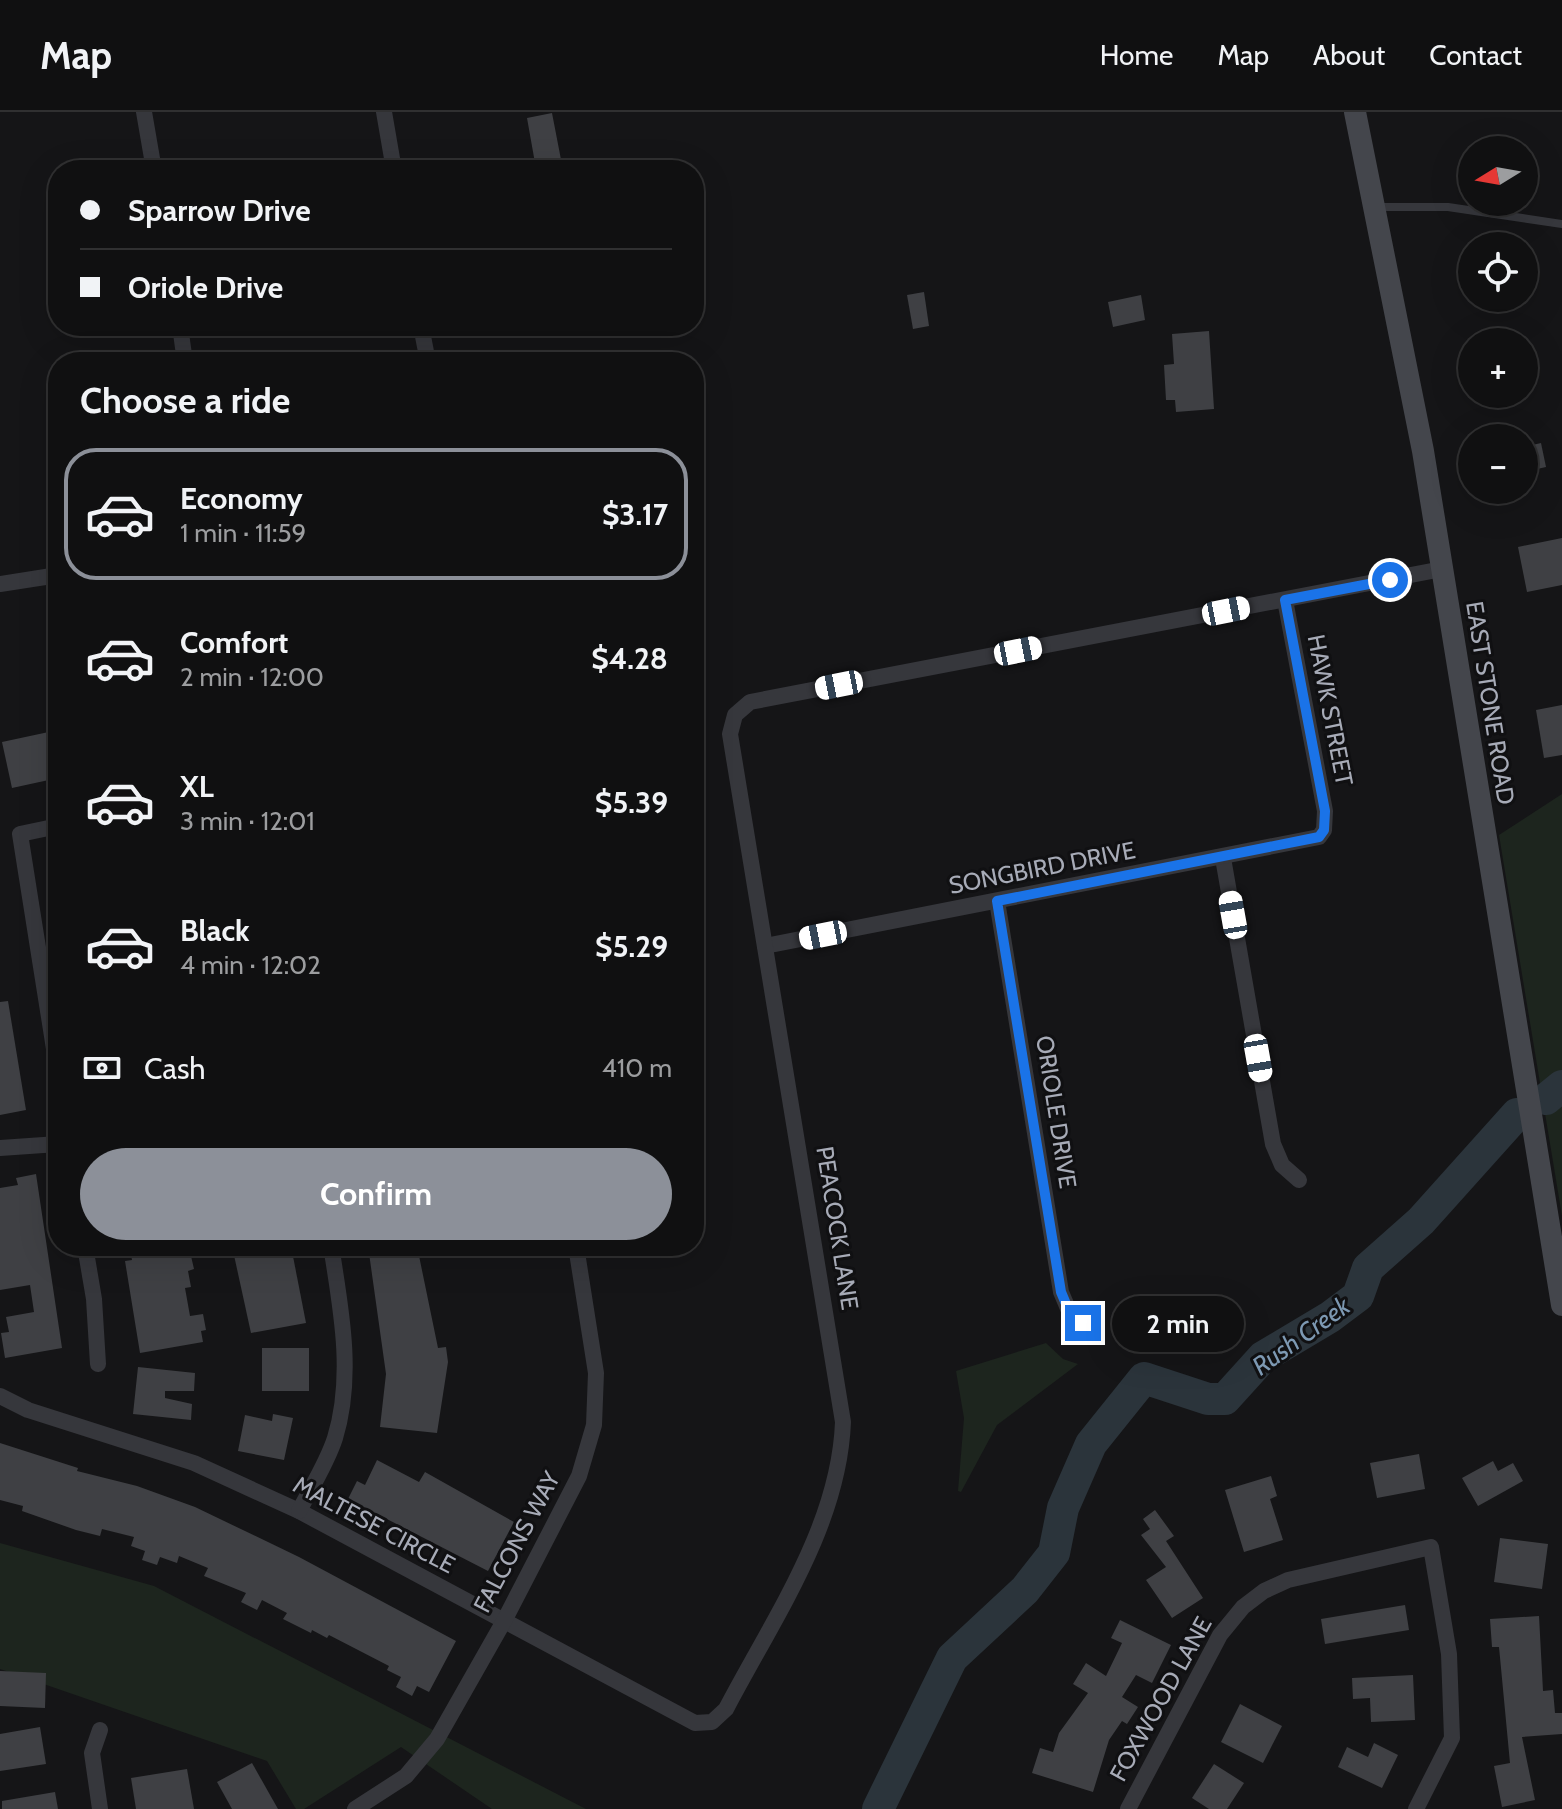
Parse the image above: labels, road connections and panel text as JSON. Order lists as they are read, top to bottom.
{
  "streets": {
    "main road": ["EAST STONE ROAD"],
    "street": [
      "HAWK STREET",
      "SONGBIRD DRIVE",
      "ORIOLE DRIVE",
      "PEACOCK LANE",
      "MALTESE CIRCLE",
      "FALCONS WAY",
      "FOXWOOD LANE"
    ]
  },
  "crossings": [
    ["HAWK STREET", "SONGBIRD DRIVE"],
    ["HAWK STREET", "PEACOCK LANE"],
    ["SONGBIRD DRIVE", "ORIOLE DRIVE"],
    ["SONGBIRD DRIVE", "PEACOCK LANE"],
    ["PEACOCK LANE", "MALTESE CIRCLE"],
    ["MALTESE CIRCLE", "FALCONS WAY"]
  ],
  "water": ["Rush Creek"],
  "north": "left",
  "page": {
    "header": "Map",
    "nav": [
      "Home",
      "Map",
      "About",
      "Contact"
    ],
    "map_buttons": ["+", "−"],
    "banner": ["Sparrow Drive", "Oriole Drive"],
    "heading": "Choose a ride",
    "list": [
      {
        "name": "Economy",
        "note": "1 min · 11:59",
        "value": "$3.17"
      },
      {
        "name": "Comfort",
        "note": "2 min · 12:00",
        "value": "$4.28"
      },
      {
        "name": "XL",
        "note": "3 min · 12:01",
        "value": "$5.39"
      },
      {
        "name": "Black",
        "note": "4 min · 12:02",
        "value": "$5.29"
      }
    ],
    "pay": ["Cash", "410 m"],
    "buttons": "Confirm",
    "bubble": "2 min"
  }
}
